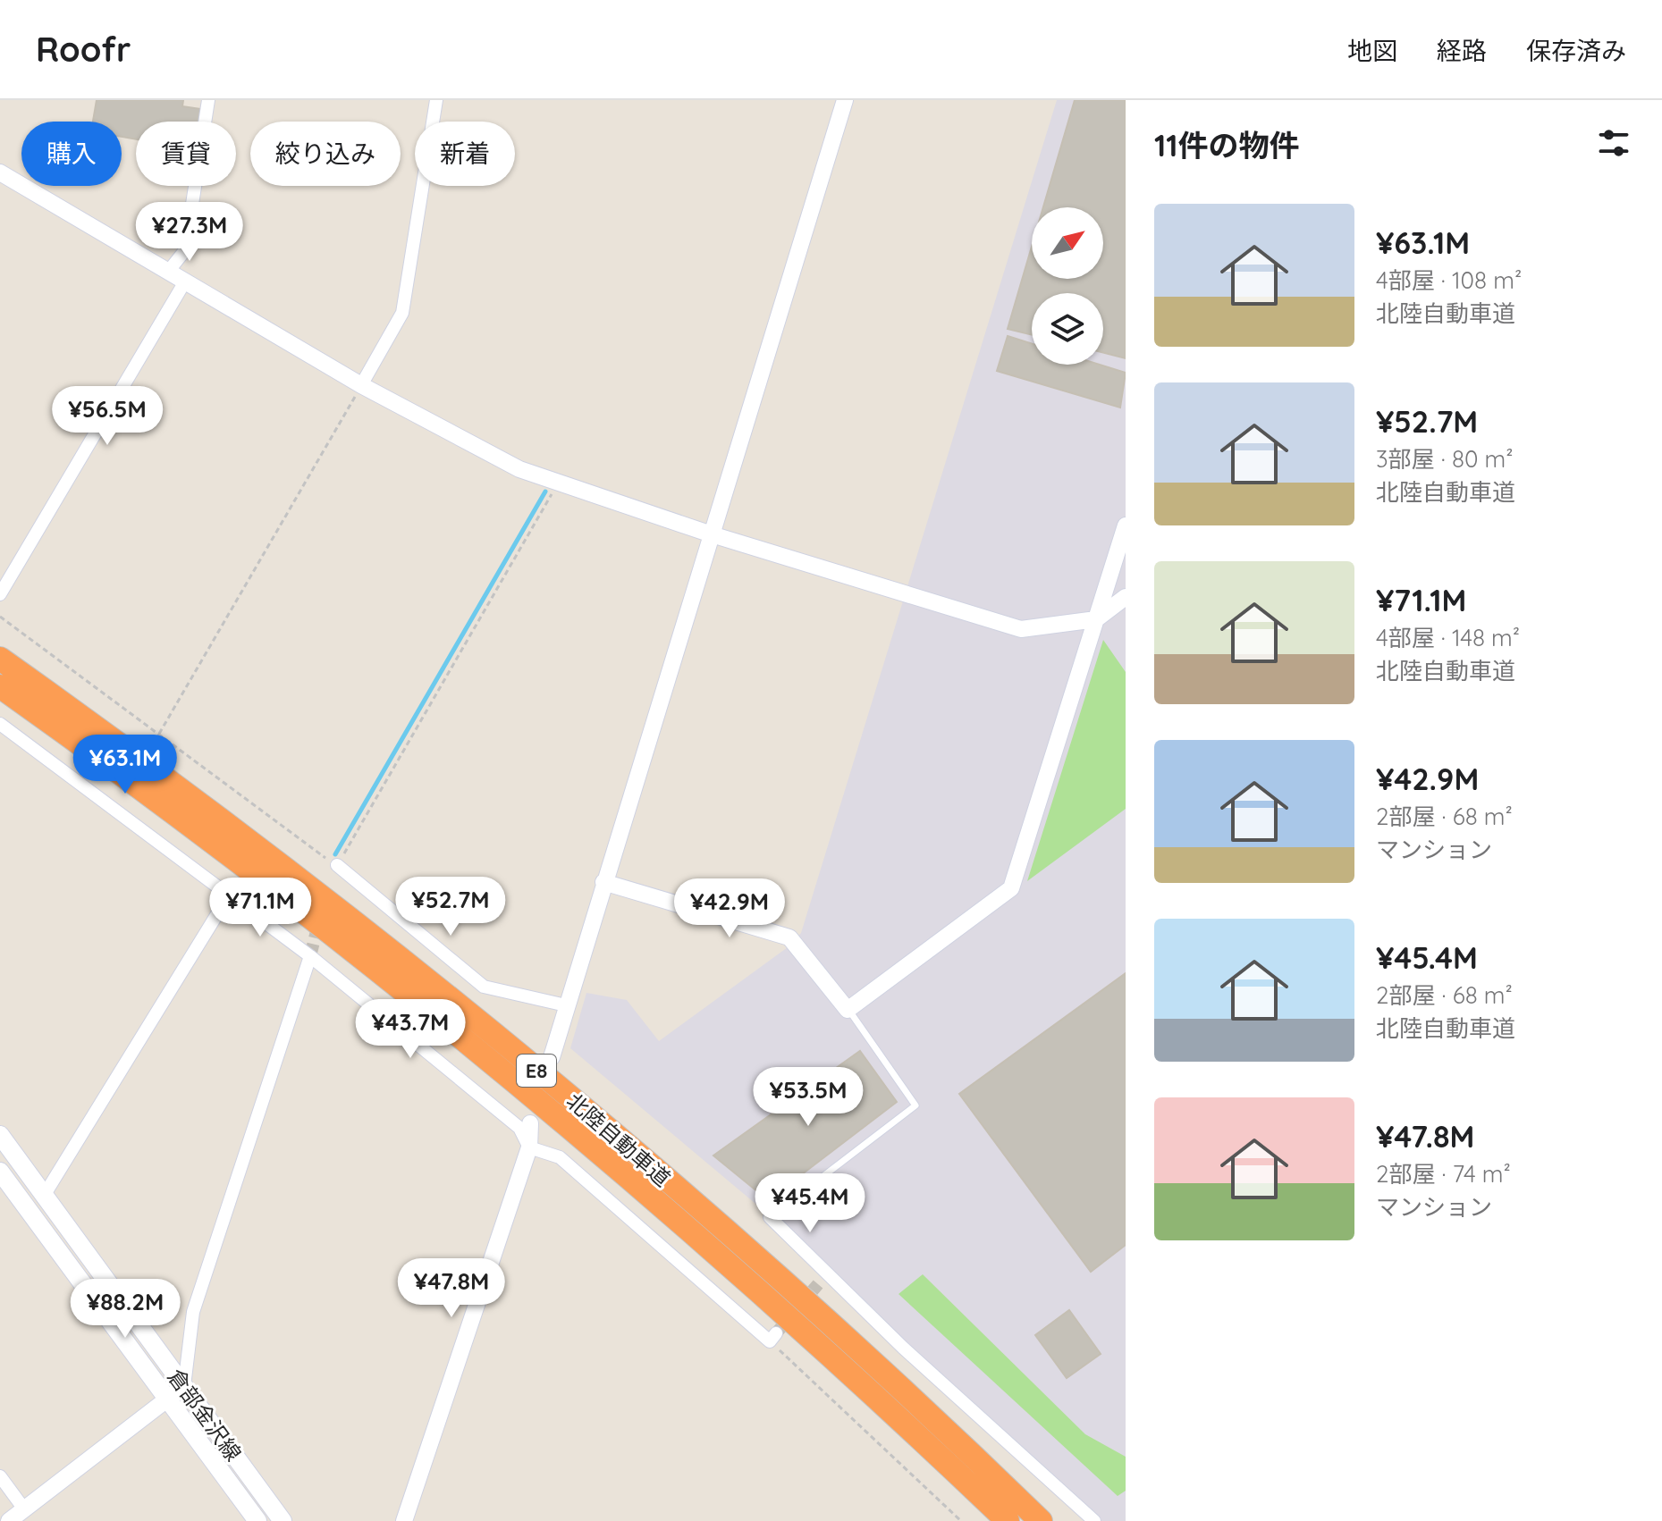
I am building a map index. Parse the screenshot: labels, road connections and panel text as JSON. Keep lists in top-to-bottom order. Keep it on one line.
{"streets":{"highway":["E8","北陸自動車道"],"main road":["倉部金沢線"]},"north":"top right","page":{"header":"Roofr","nav":["地図","経路","保存済み"],"heading":"11件の物件","chip":["購入","賃貸","絞り込み","新着"],"list":[{"name":"¥63.1M","note":"4部屋 · 108 m² · 北陸自動車道"},{"name":"¥52.7M","note":"3部屋 · 80 m² · 北陸自動車道"},{"name":"¥71.1M","note":"4部屋 · 148 m² · 北陸自動車道"},{"name":"¥42.9M","note":"2部屋 · 68 m² · マンション"},{"name":"¥45.4M","note":"2部屋 · 68 m² · 北陸自動車道"},{"name":"¥47.8M","note":"2部屋 · 74 m² · マンション"}],"price":["¥27.3M","¥56.5M","¥63.1M","¥52.7M","¥71.1M","¥42.9M","¥43.7M","¥53.5M","¥45.4M","¥47.8M","¥88.2M"]}}
